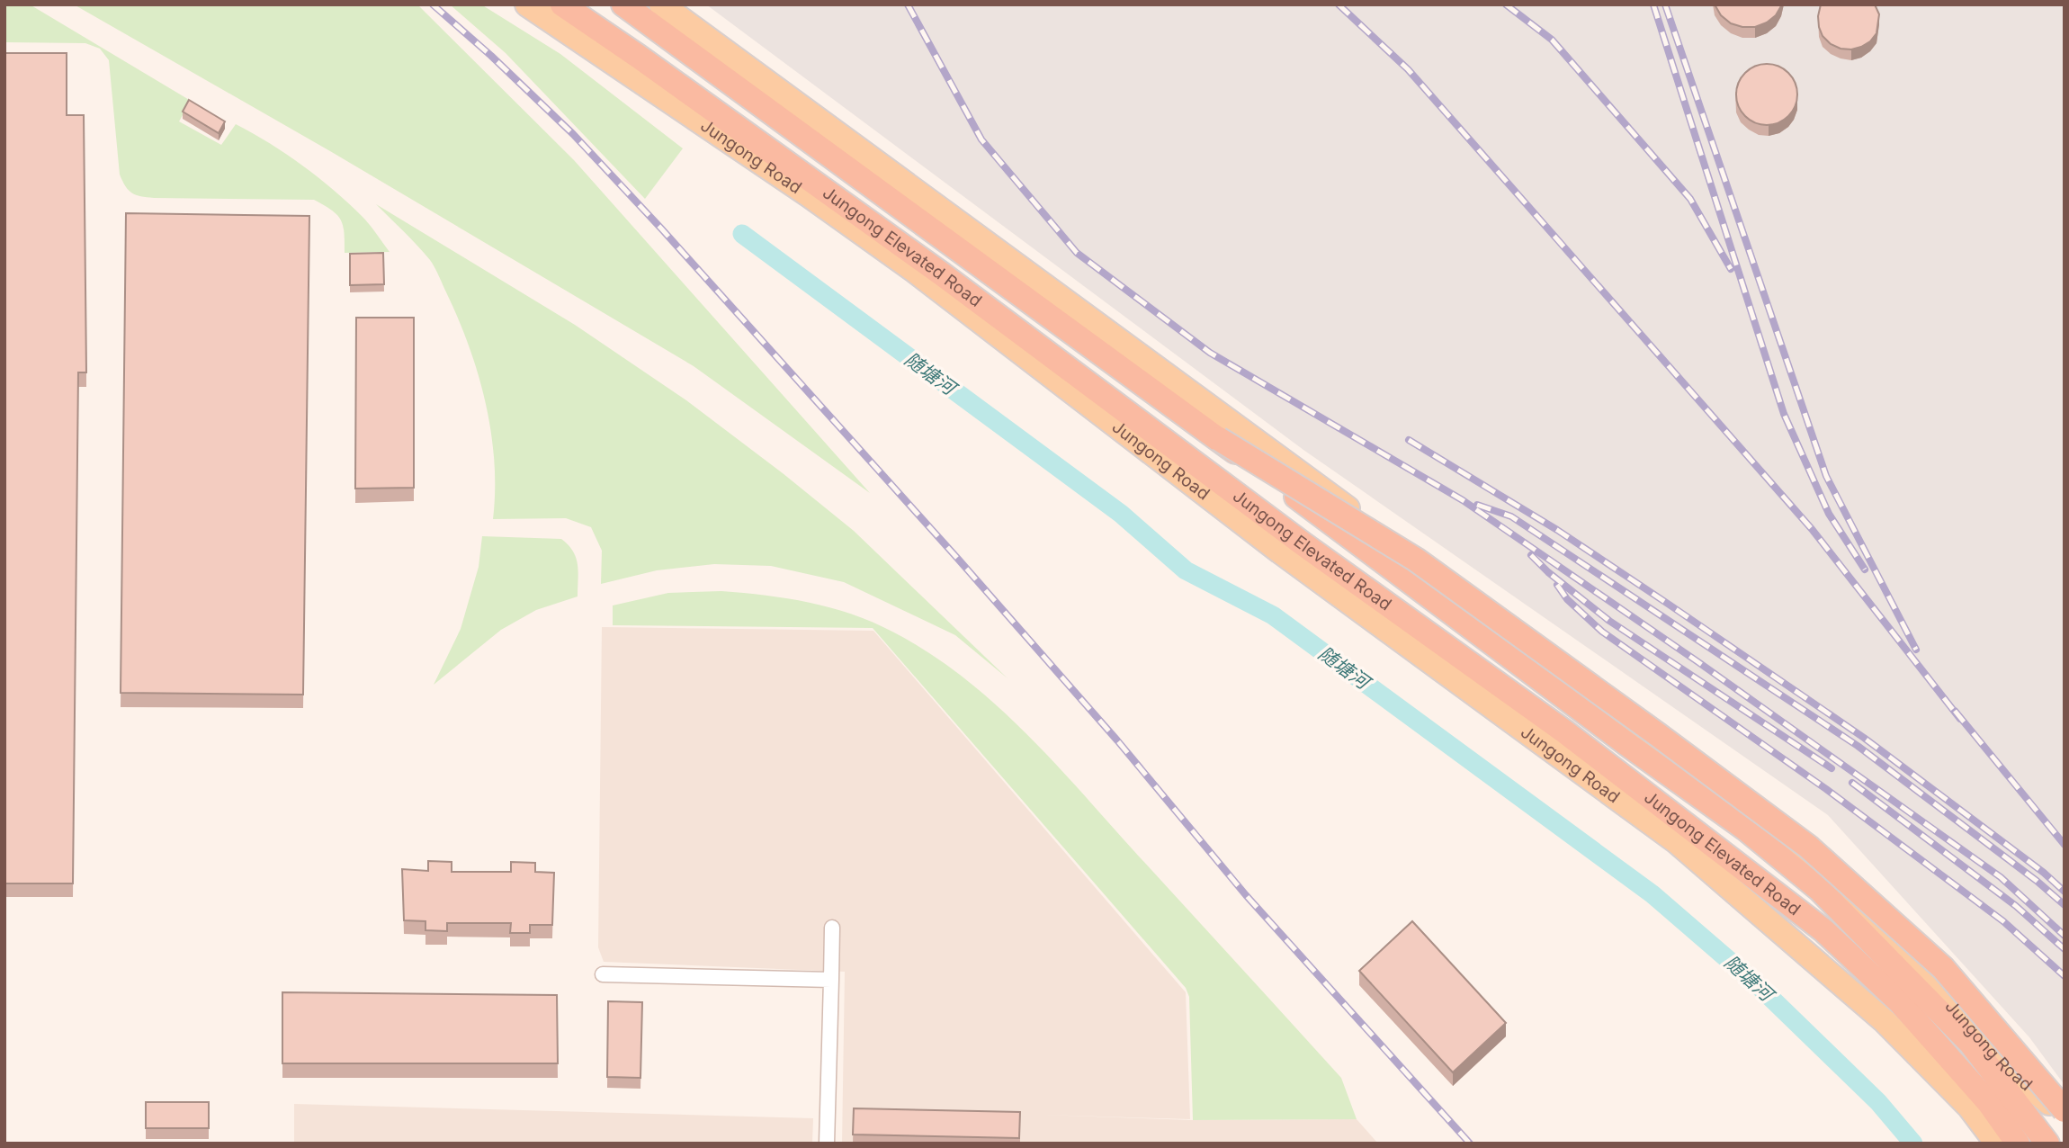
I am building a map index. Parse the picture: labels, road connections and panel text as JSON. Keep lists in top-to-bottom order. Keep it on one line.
{"streets":{"highway":["Jungong Elevated Road"],"main road":["Jungong Road"]},"water":["随塘河"]}
